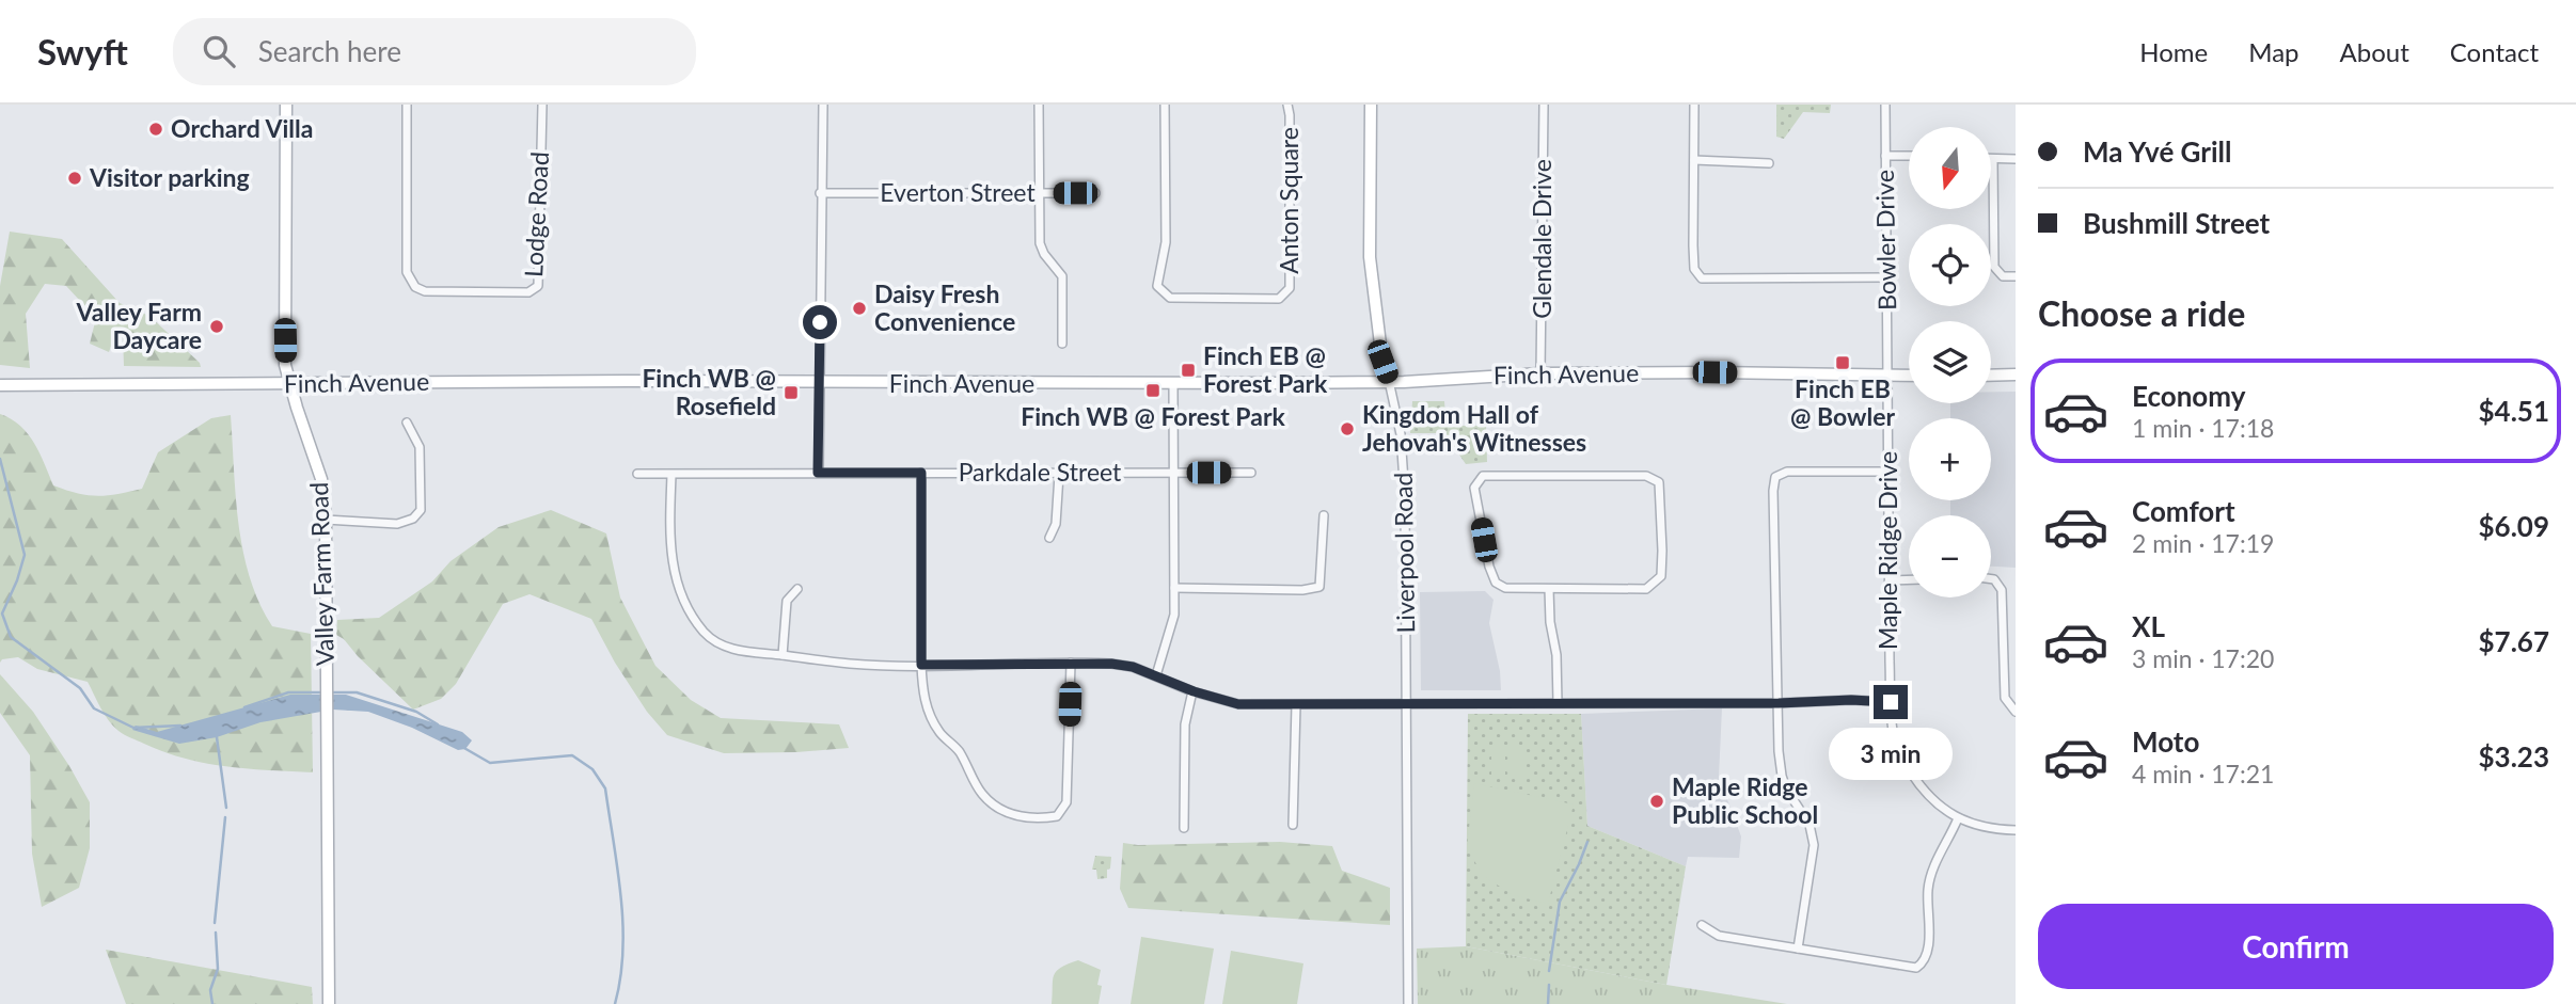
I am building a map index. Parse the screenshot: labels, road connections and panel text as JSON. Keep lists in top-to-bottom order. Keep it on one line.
{"streets":{"main road":["Finch Avenue","Liverpool Road","Valley Farm Road"],"street":["Everton Street","Anton Square","Lodge Road","Glendale Drive","Bowler Drive","Parkdale Street","Maple Ridge Drive"]},"crossings":[["Glendale Drive","Finch Avenue"],["Bowler Drive","Finch Avenue"],["Bowler Drive","Maple Ridge Drive"],["Finch Avenue","Maple Ridge Drive"],["Finch Avenue","Liverpool Road"],["Finch Avenue","Valley Farm Road"]],"places":{"other":["Orchard Villa","Visitor parking","Daisy Fresh Convenience","Valley Farm Daycare","Kingdom Hall of Jehovah's Witnesses","Maple Ridge Public School"],"transit":["Finch EB @ Bowler","Finch EB @ Forest Park","Finch WB @ Forest Park","Finch WB @ Rosefield"]},"north":"bottom","page":{"header":"Swyft","search":"Search here","nav":["Home","Map","About","Contact"],"banner":["Ma Yvé Grill","Bushmill Street"],"map_buttons":["+","−"],"heading":"Choose a ride","list":[{"name":"Economy","note":"1 min · 17:18","value":"$4.51"},{"name":"Comfort","note":"2 min · 17:19","value":"$6.09"},{"name":"XL","note":"3 min · 17:20","value":"$7.67"},{"name":"Moto","note":"4 min · 17:21","value":"$3.23"}],"bubble":"3 min","buttons":"Confirm"}}
